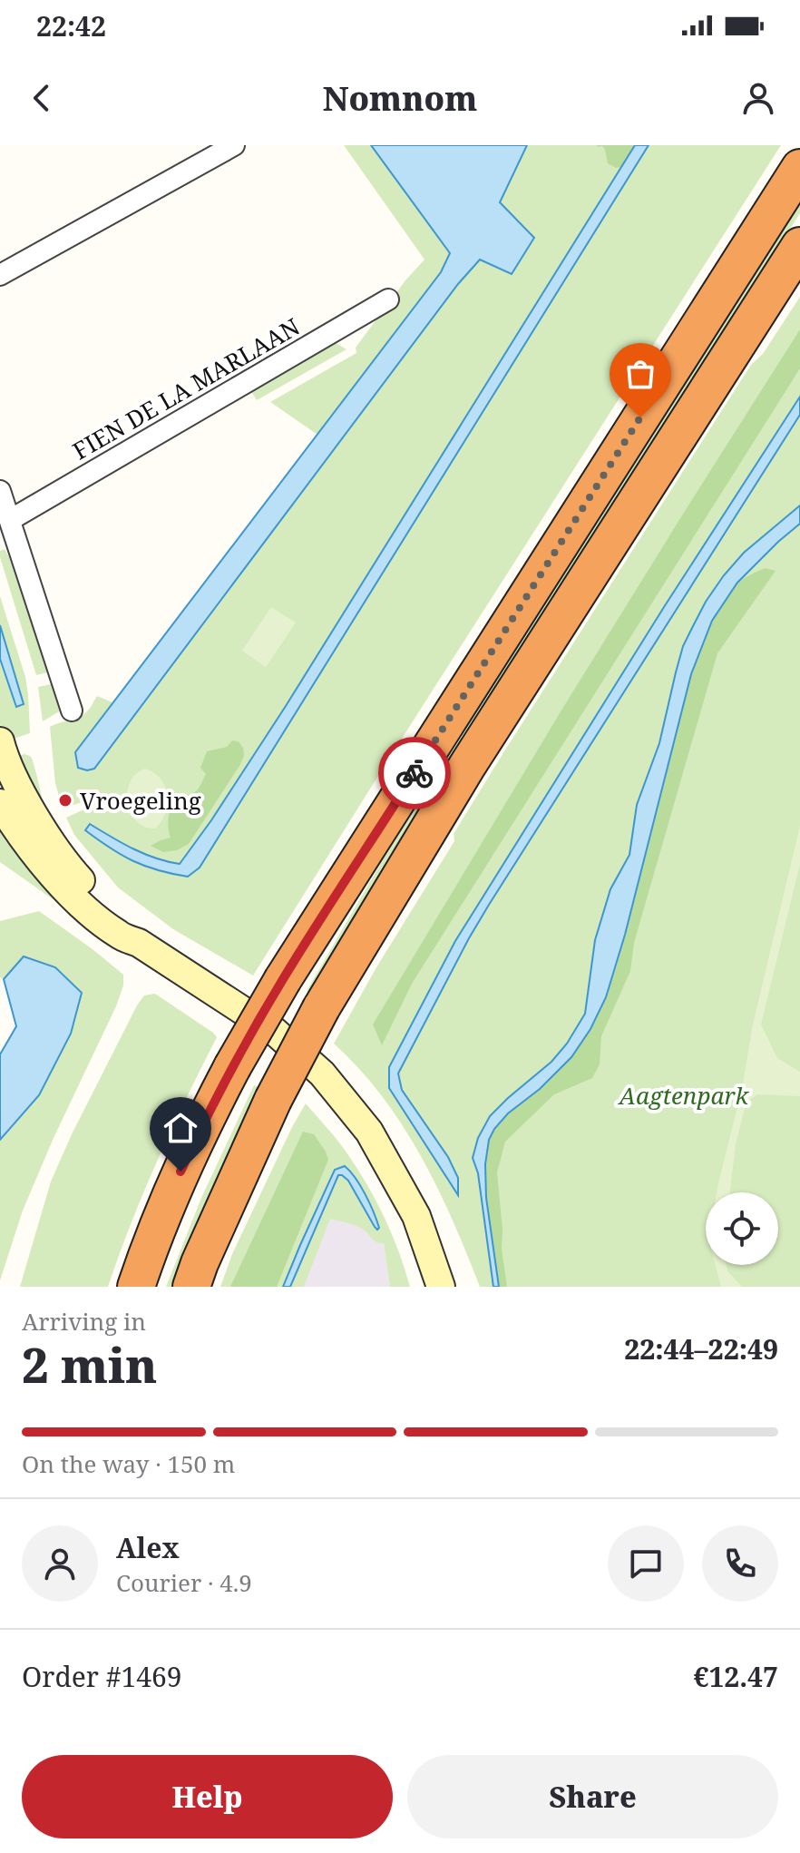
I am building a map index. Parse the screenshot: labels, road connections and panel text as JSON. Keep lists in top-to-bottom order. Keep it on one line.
{"streets":{"street":["FIEN DE LA MARLAAN"]},"parks":["Aagtenpark"],"places":["Vroegeling"],"page":{"status":"22:42","header":"Nomnom","heading":["2 min","Arriving in","22:44–22:49"],"panel":["Alex","Courier · 4.9","Order #1469","€12.47"],"bar":"On the way · 150 m","buttons":["Help","Share"]}}
